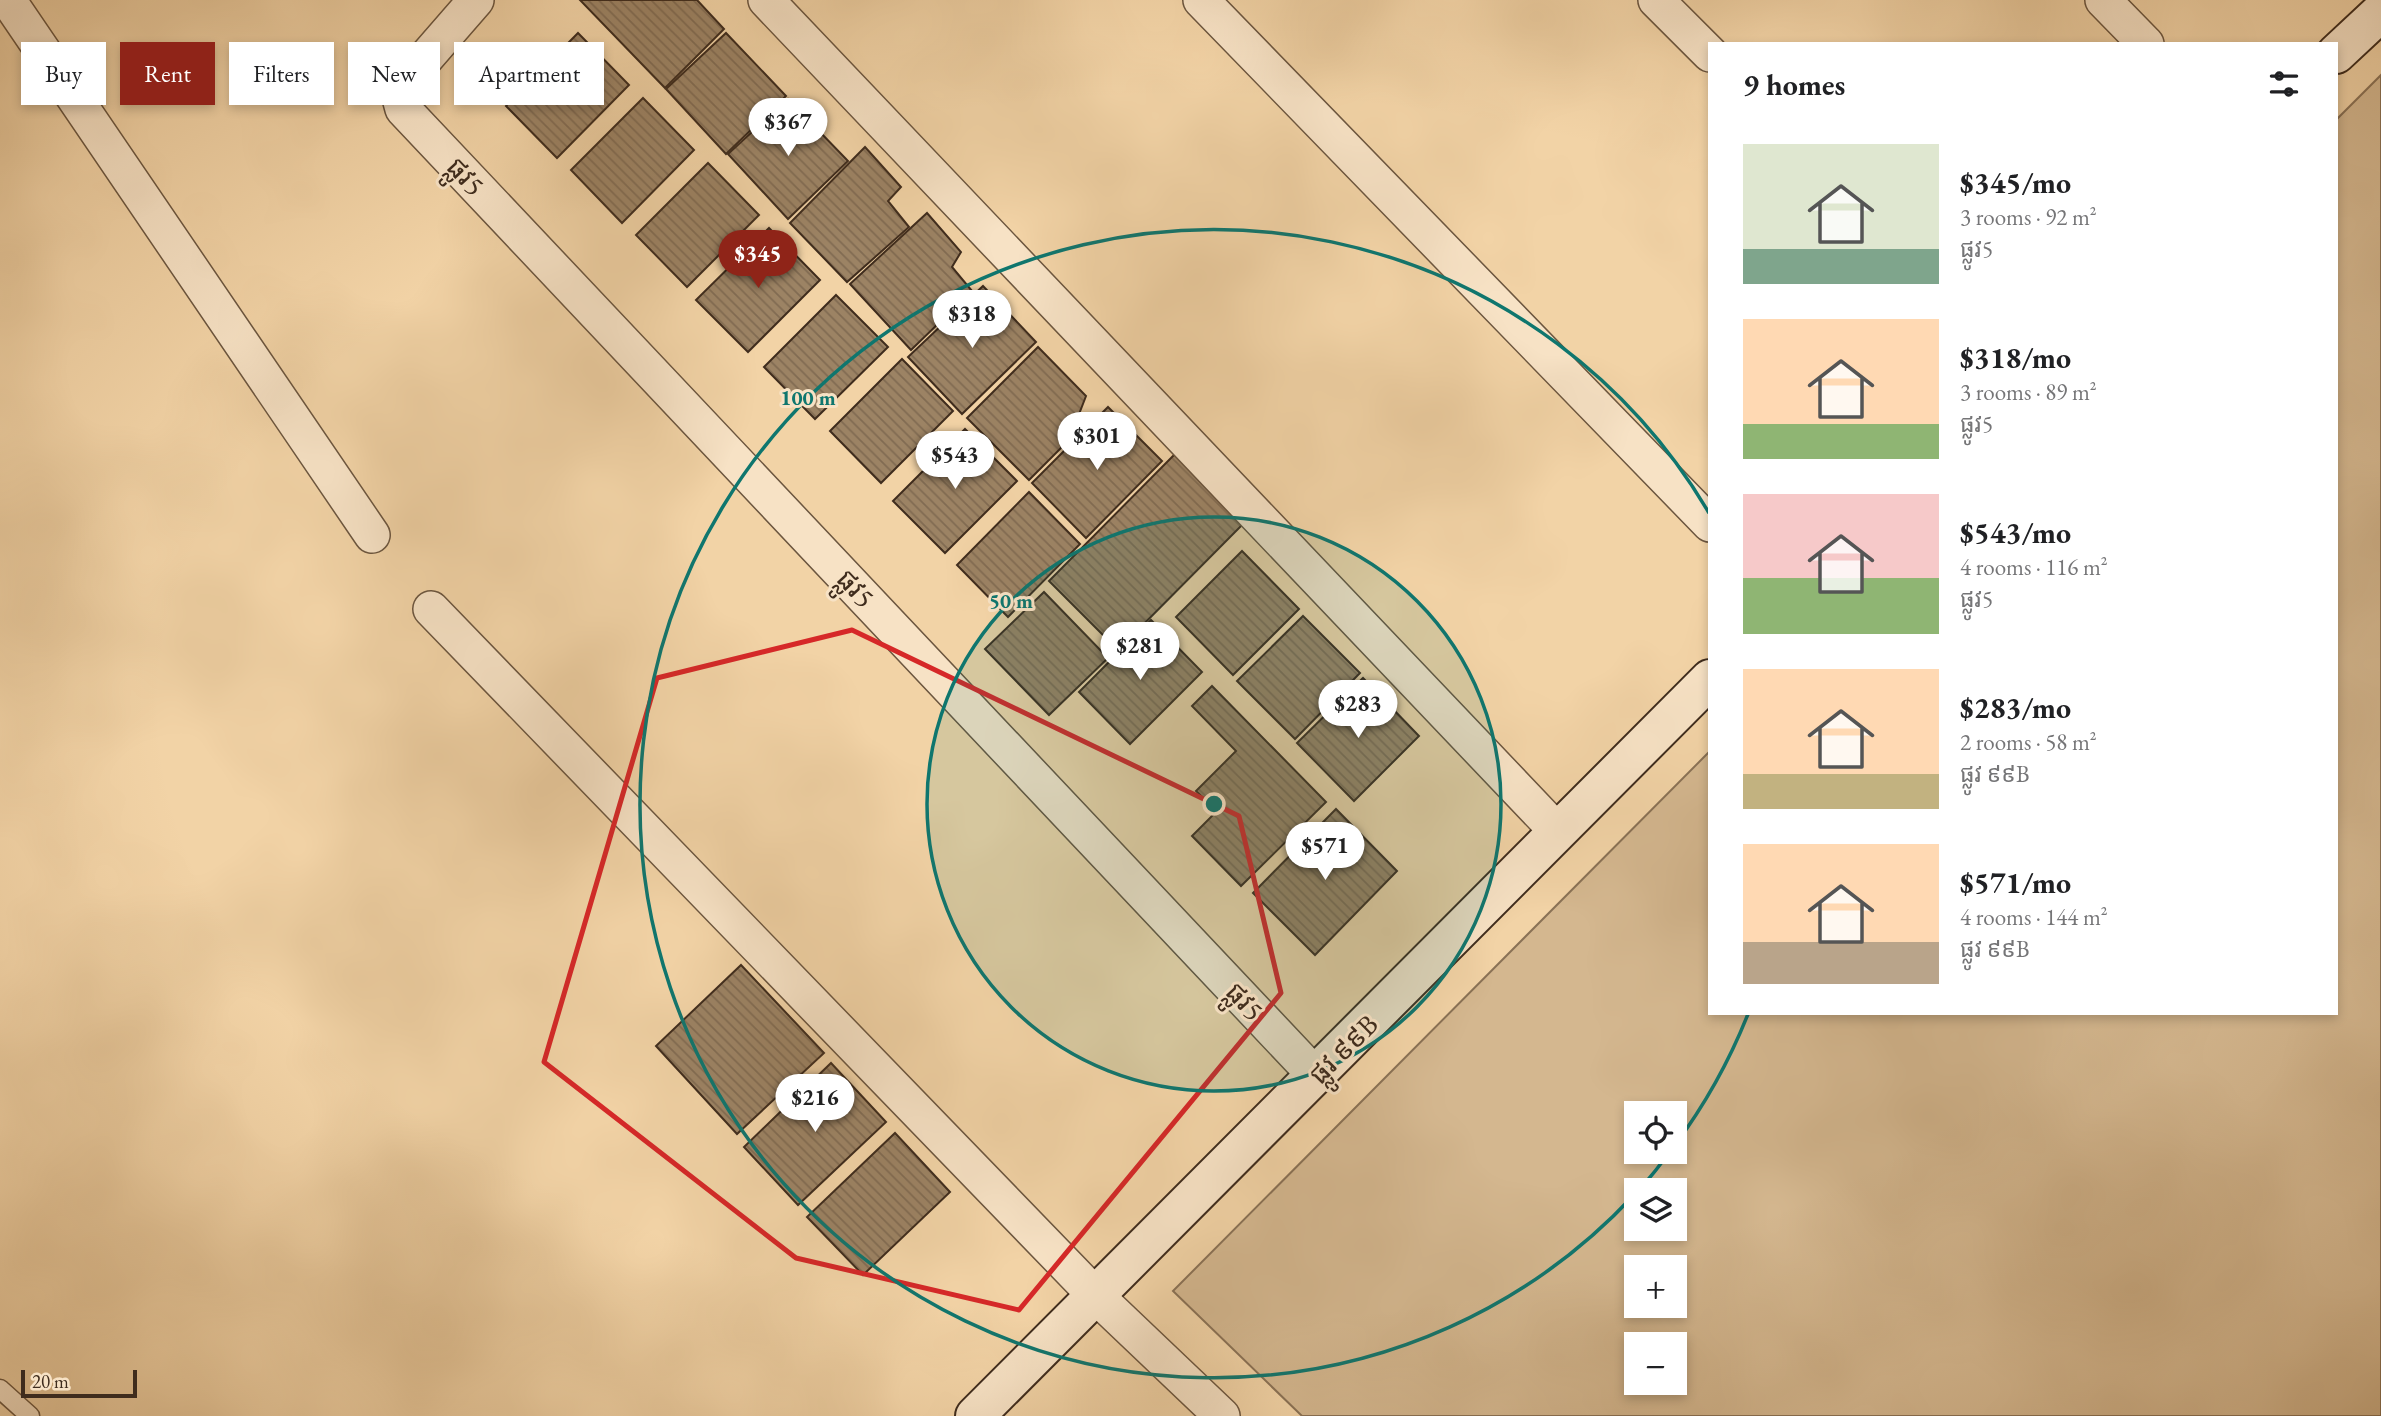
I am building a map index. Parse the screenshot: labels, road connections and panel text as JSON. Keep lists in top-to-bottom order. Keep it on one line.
{"streets":{"street":["ផ្លូវ5","ផ្លូវ ៩៩B"]},"crossings":[["ផ្លូវ5","ផ្លូវ ៩៩B"]],"scale_bar":"20 m","page":{"chip":["Buy","Rent","Filters","New","Apartment"],"heading":"9 homes","price":["$367","$345","$318","$301","$543","$281","$283","$571","$216"],"list":[{"name":"$345/mo","note":"3 rooms · 92 m² · ផ្លូវ5"},{"name":"$318/mo","note":"3 rooms · 89 m² · ផ្លូវ5"},{"name":"$543/mo","note":"4 rooms · 116 m² · ផ្លូវ5"},{"name":"$283/mo","note":"2 rooms · 58 m² · ផ្លូវ ៩៩B"},{"name":"$571/mo","note":"4 rooms · 144 m² · ផ្លូវ ៩៩B"}],"map_buttons":["+","−"],"scale":"20 m"},"rings":["100 m","50 m"]}
